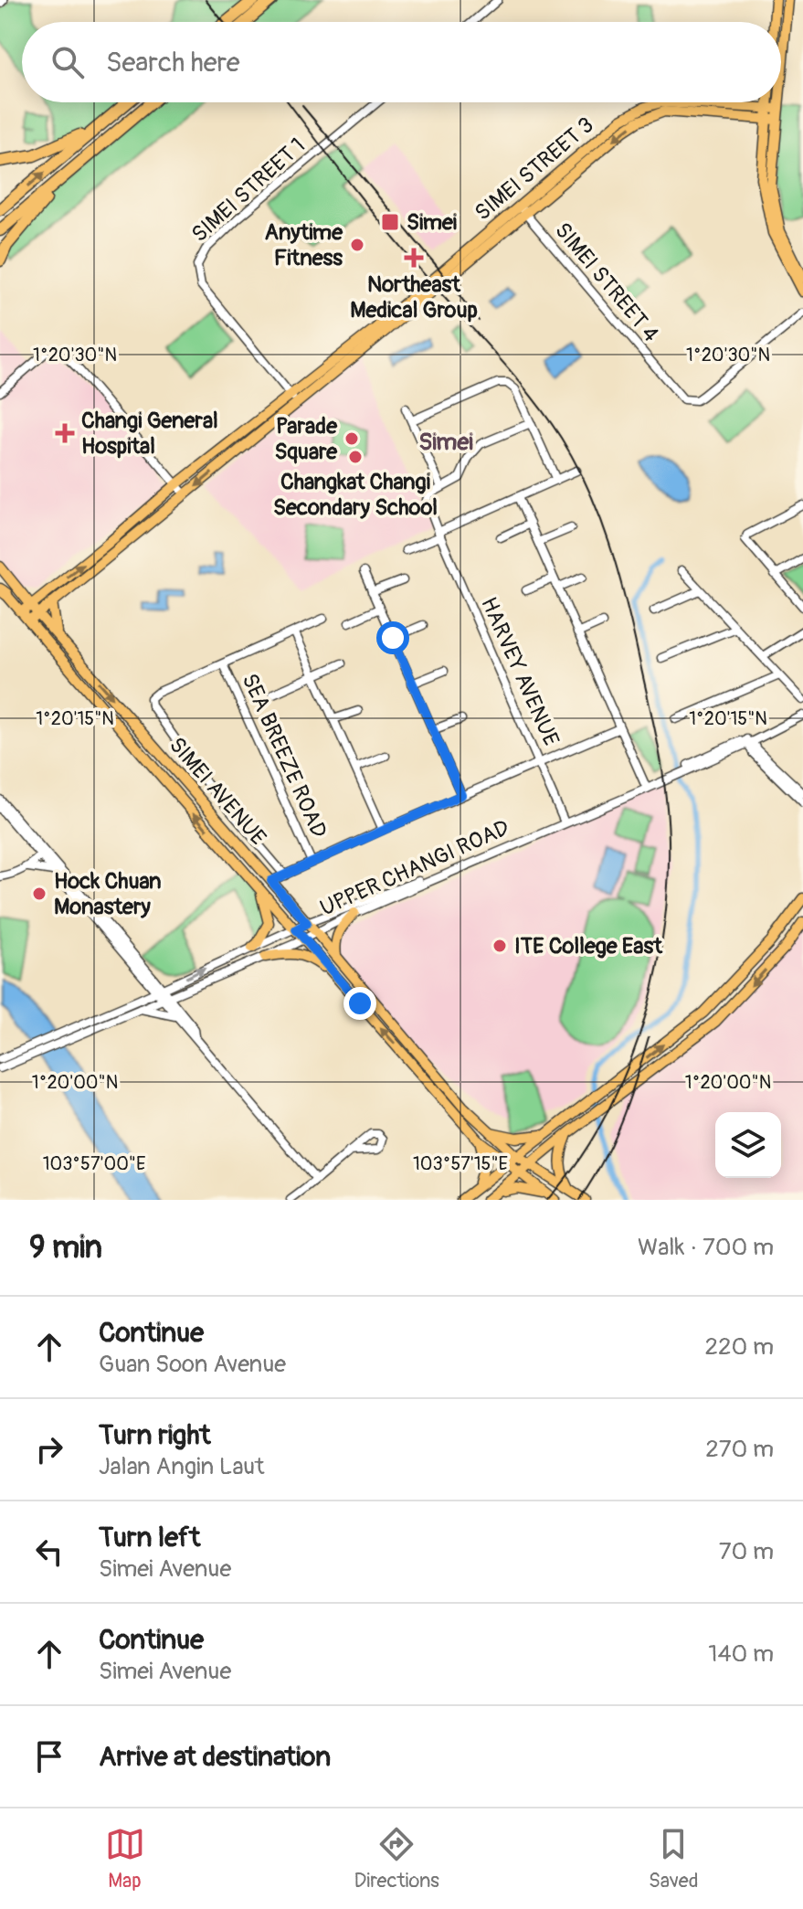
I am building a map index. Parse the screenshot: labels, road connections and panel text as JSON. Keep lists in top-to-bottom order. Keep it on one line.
{"streets":{"main road":["SIMEI STREET 3","SIMEI AVENUE"],"street":["SIMEI STREET 1","SIMEI STREET 4","HARVEY AVENUE","SEA BREEZE ROAD","UPPER CHANGI ROAD"]},"crossings":[["SIMEI STREET 3","SIMEI STREET 1"],["SIMEI STREET 3","SIMEI STREET 4"],["SIMEI STREET 3","SIMEI AVENUE"],["HARVEY AVENUE","UPPER CHANGI ROAD"],["SIMEI AVENUE","UPPER CHANGI ROAD"]],"districts":["Simei"],"places":{"transit":["Simei"],"other":["Anytime Fitness","Parade Square","Changkat Changi Secondary School","Hock Chuan Monastery","ITE College East"],"health":["Northeast Medical Group","Changi General Hospital"]},"page":{"search":"Search here","heading":["9 min","Walk · 700 m"],"list":[["Continue","Guan Soon Avenue","220 m"],["Turn right","Jalan Angin Laut","270 m"],["Turn left","Simei Avenue","70 m"],["Continue","Simei Avenue","140 m"],"Arrive at destination"],"nav":["Map","Directions","Saved"]},"coordinates":["1°20'30\"N","1°20'15\"N","1°20'00\"N","103°57'00\"E","103°57'15\"E"]}
